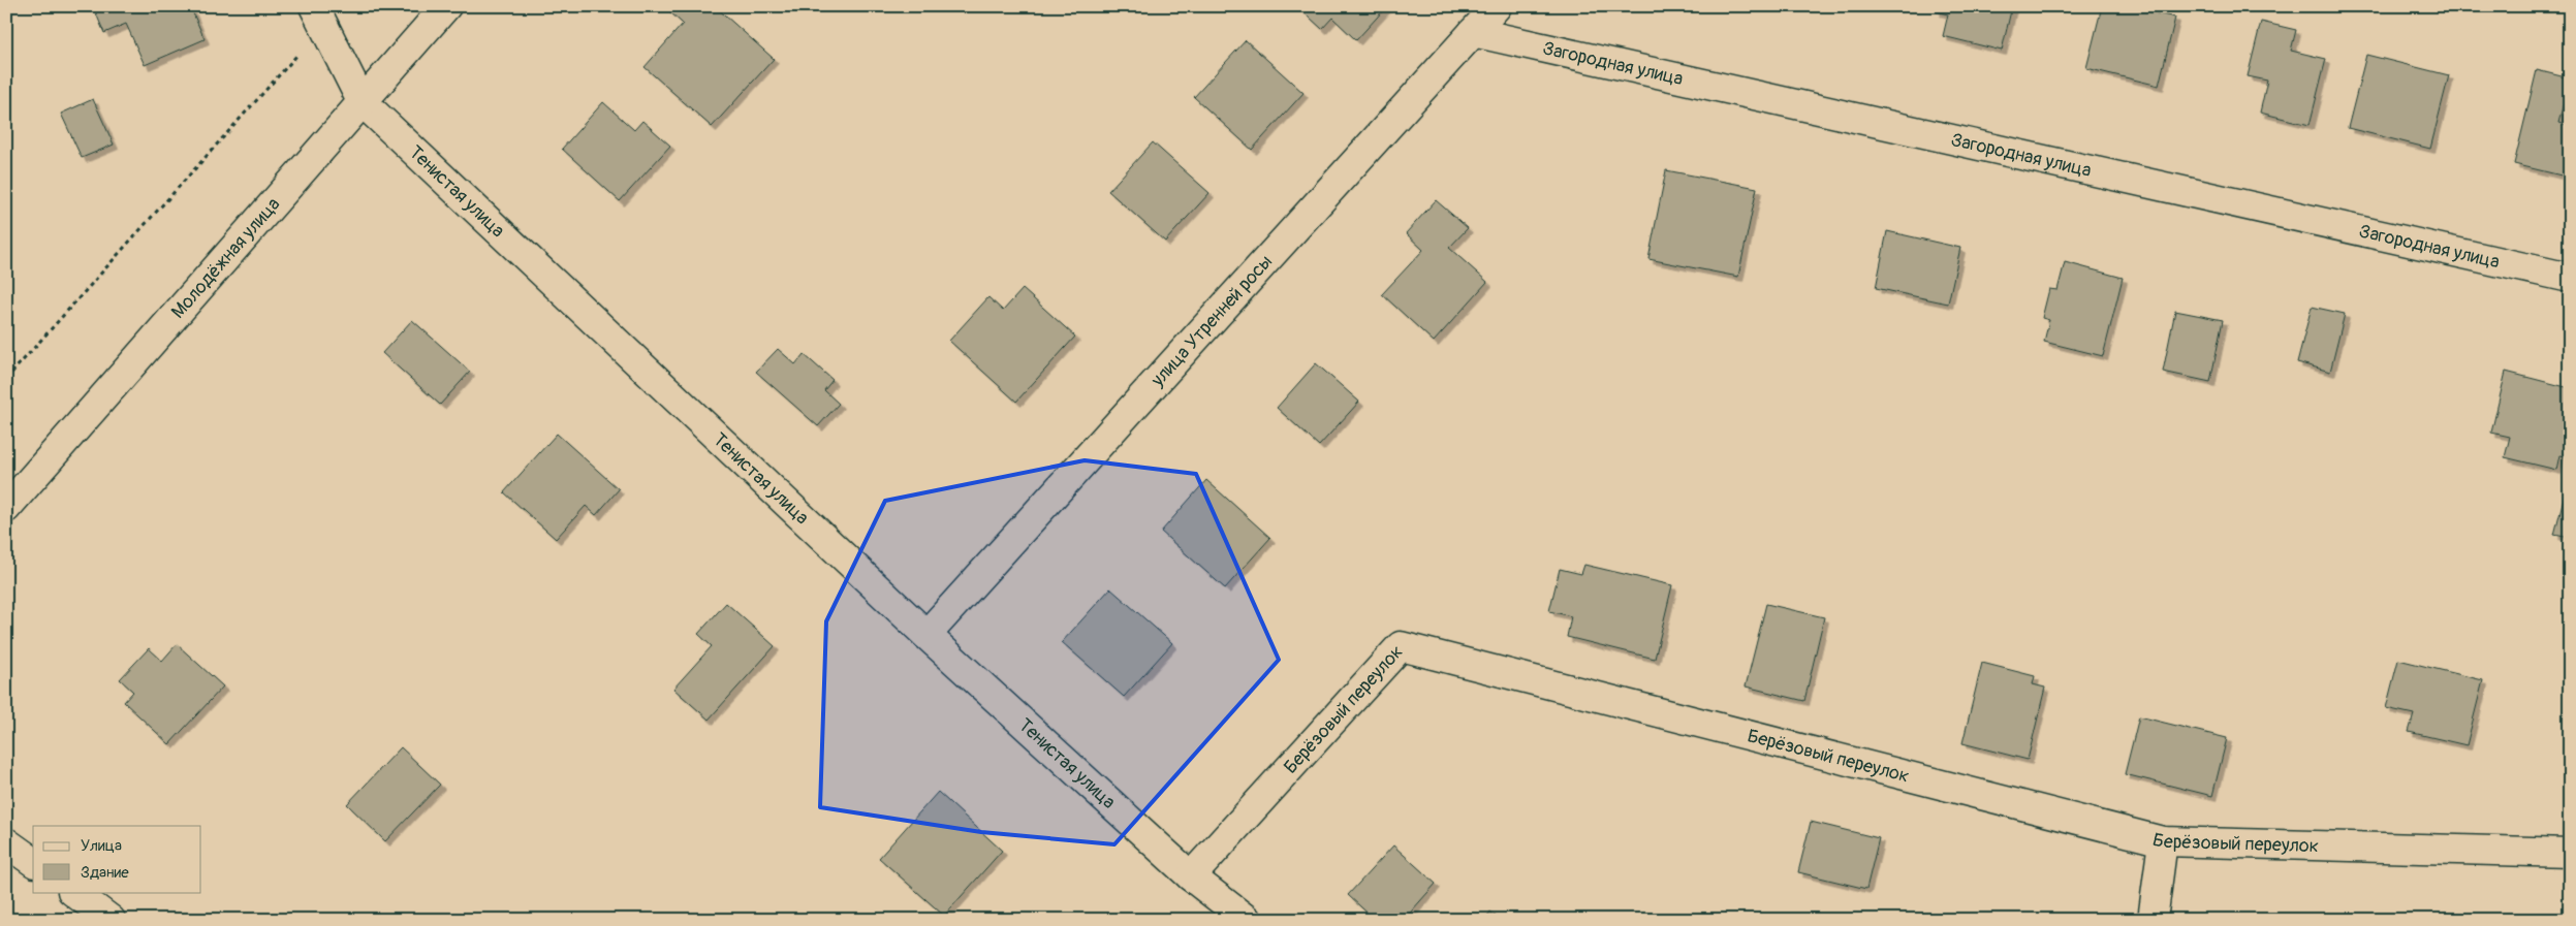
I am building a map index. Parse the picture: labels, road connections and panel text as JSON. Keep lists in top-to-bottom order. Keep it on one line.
{"streets":{"street":["Загородная улица","Тенистая улица","Молодёжная улица","улица Утренней росы","Берёзовый переулок"]},"crossings":[["Загородная улица","улица Утренней росы"],["Тенистая улица","Молодёжная улица"],["Тенистая улица","улица Утренней росы"],["Тенистая улица","Берёзовый переулок"]],"legend":["Улица","Здание"]}
